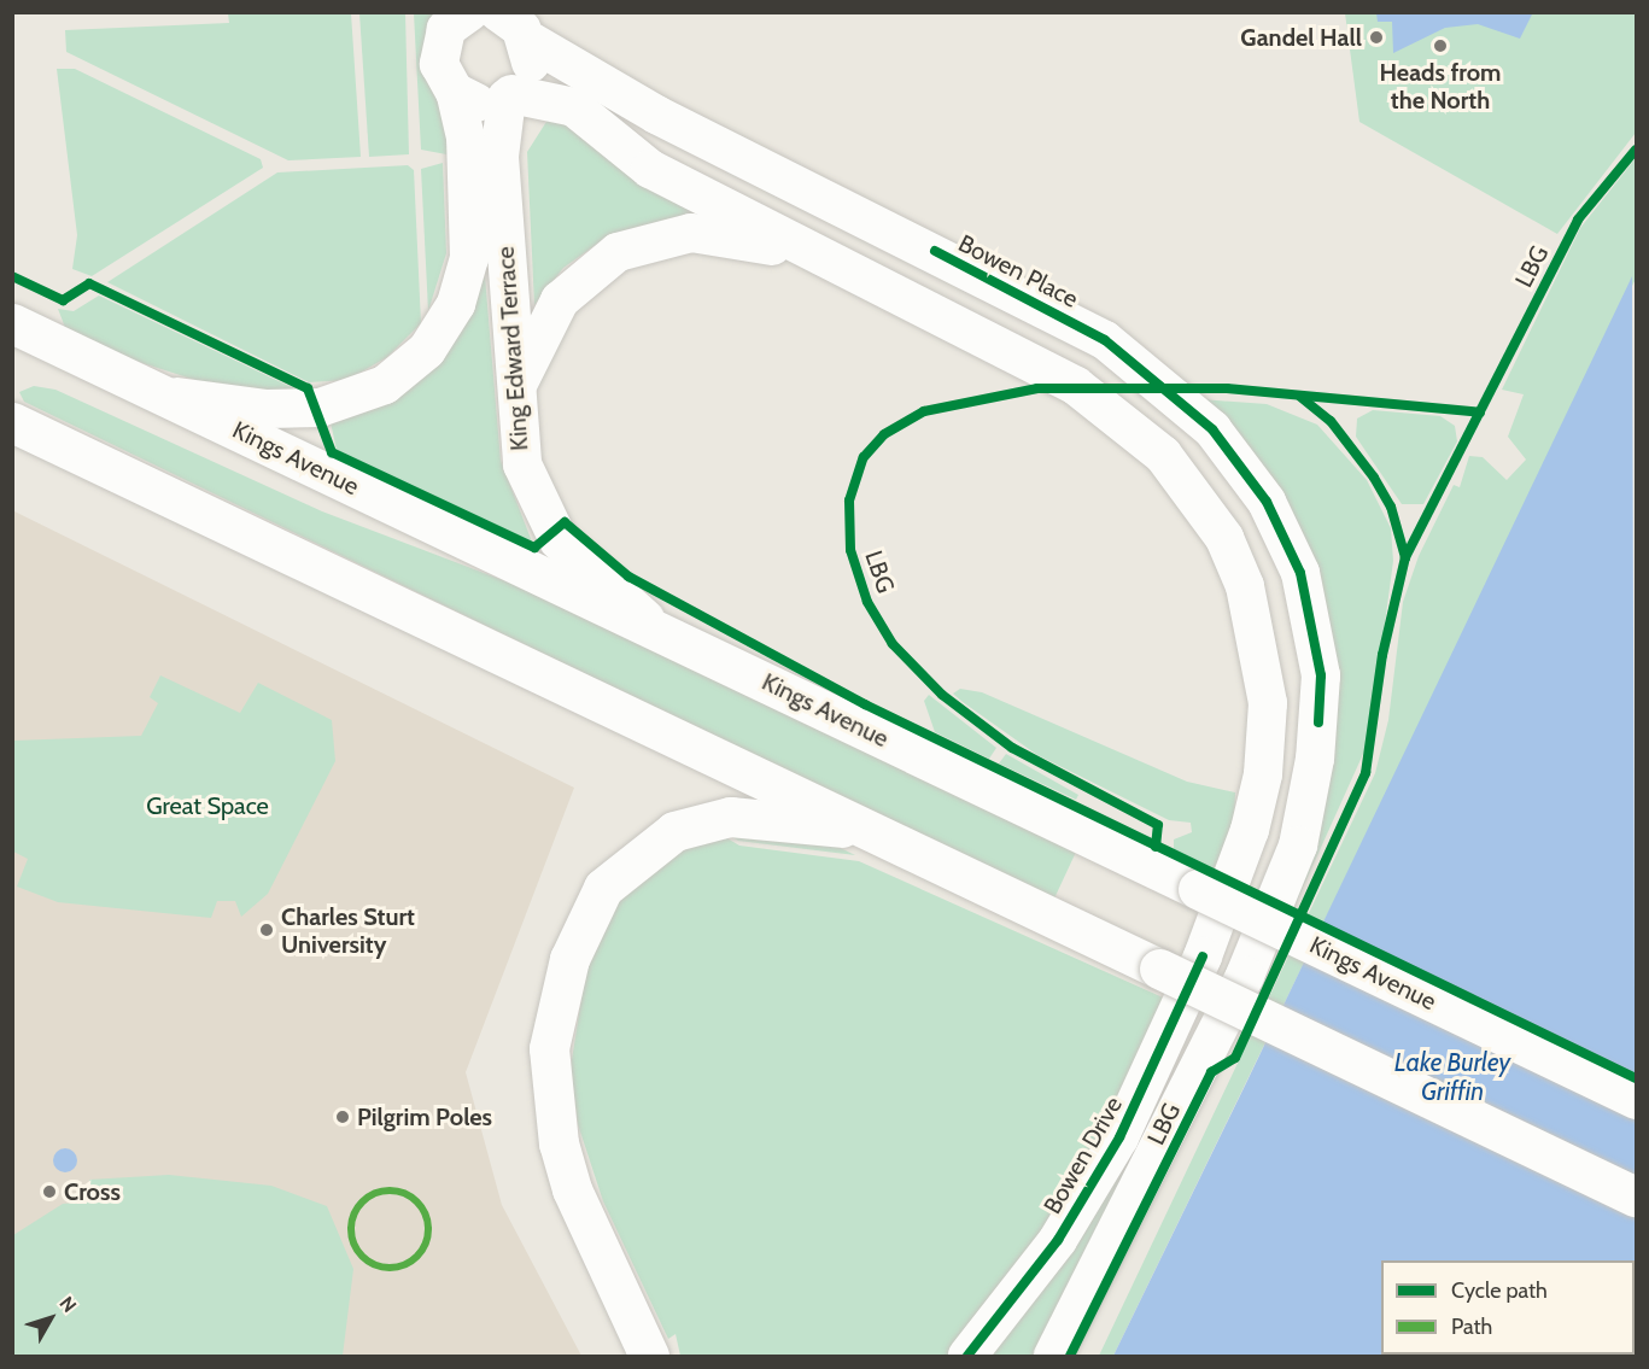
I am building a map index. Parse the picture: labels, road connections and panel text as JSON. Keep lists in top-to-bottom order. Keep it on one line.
{"streets":{"main road":["Bowen Place","King Edward Terrace","Kings Avenue","Bowen Drive"],"cycle path":["LBG"]},"crossings":[["Bowen Place","King Edward Terrace"],["King Edward Terrace","Kings Avenue"]],"water":["Lake Burley Griffin"],"parks":["Great Space"],"places":["Gandel Hall","Heads from the North","Charles Sturt University","Pilgrim Poles","Cross"],"legend":["Cycle path","Path"],"north":"top right"}
